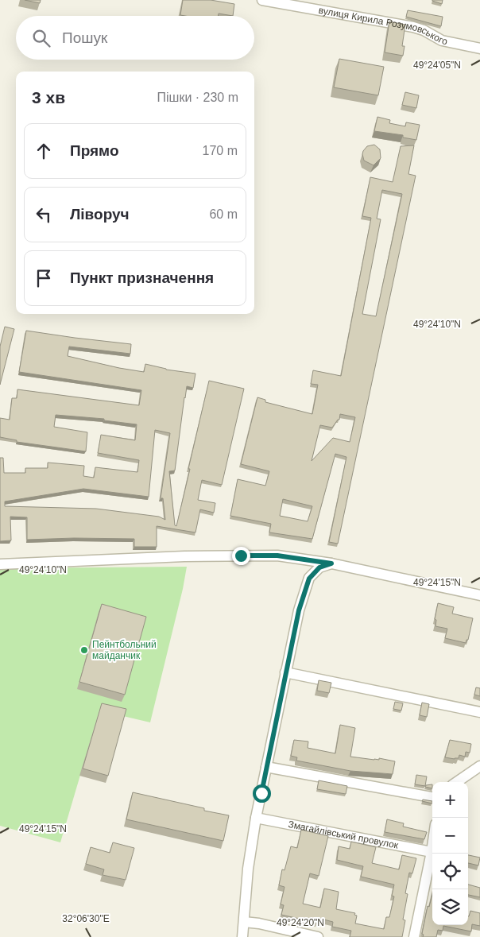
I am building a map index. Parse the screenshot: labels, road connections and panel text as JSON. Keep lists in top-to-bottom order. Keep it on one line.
{"streets":{"street":["вулиця Кирила Розумовського","Змагайлівський провулок"]},"places":["Пейнтбольний майданчик"],"page":{"search":"Пошук","heading":["3 хв","Пішки · 230 m"],"list":[["Прямо","170 m"],["Ліворуч","60 m"],"Пункт призначення"],"map_buttons":["+","−"]},"coordinates":["49°24'05\"N","49°24'10\"N","49°24'15\"N","32°06'30\"E","49°24'20\"N"]}
